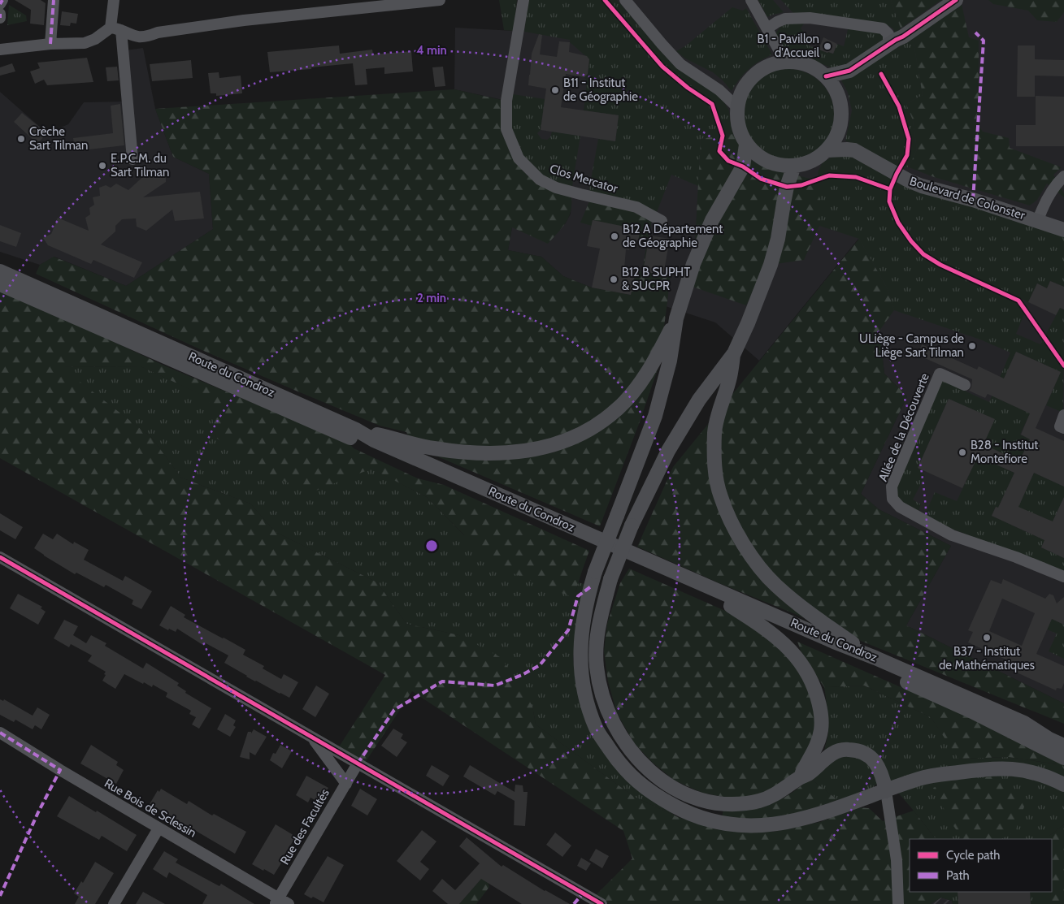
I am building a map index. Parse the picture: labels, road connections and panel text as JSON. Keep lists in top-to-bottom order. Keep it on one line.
{"streets":{"main road":["Boulevard de Colonster","Route du Condroz"],"street":["Clos Mercator","Allée de la Découverte","Rue Bois de Sclessin","Rue des Facultés"]},"crossings":[["Rue Bois de Sclessin","Rue des Facultés"]],"places":["B1 - Pavillon d'Accueil","B11 - Institut de Géographie","Crèche Sart Tilman","E.P.C.M. du Sart Tilman","B12 A Département de Géographie","B12 B SUPHT & SUCPR","ULiège - Campus de Liège Sart Tilman","B28 - Institut Montefiore","B37 - Institut de Mathématiques"],"legend":["Cycle path","Path"],"rings":["4 min","2 min"]}
